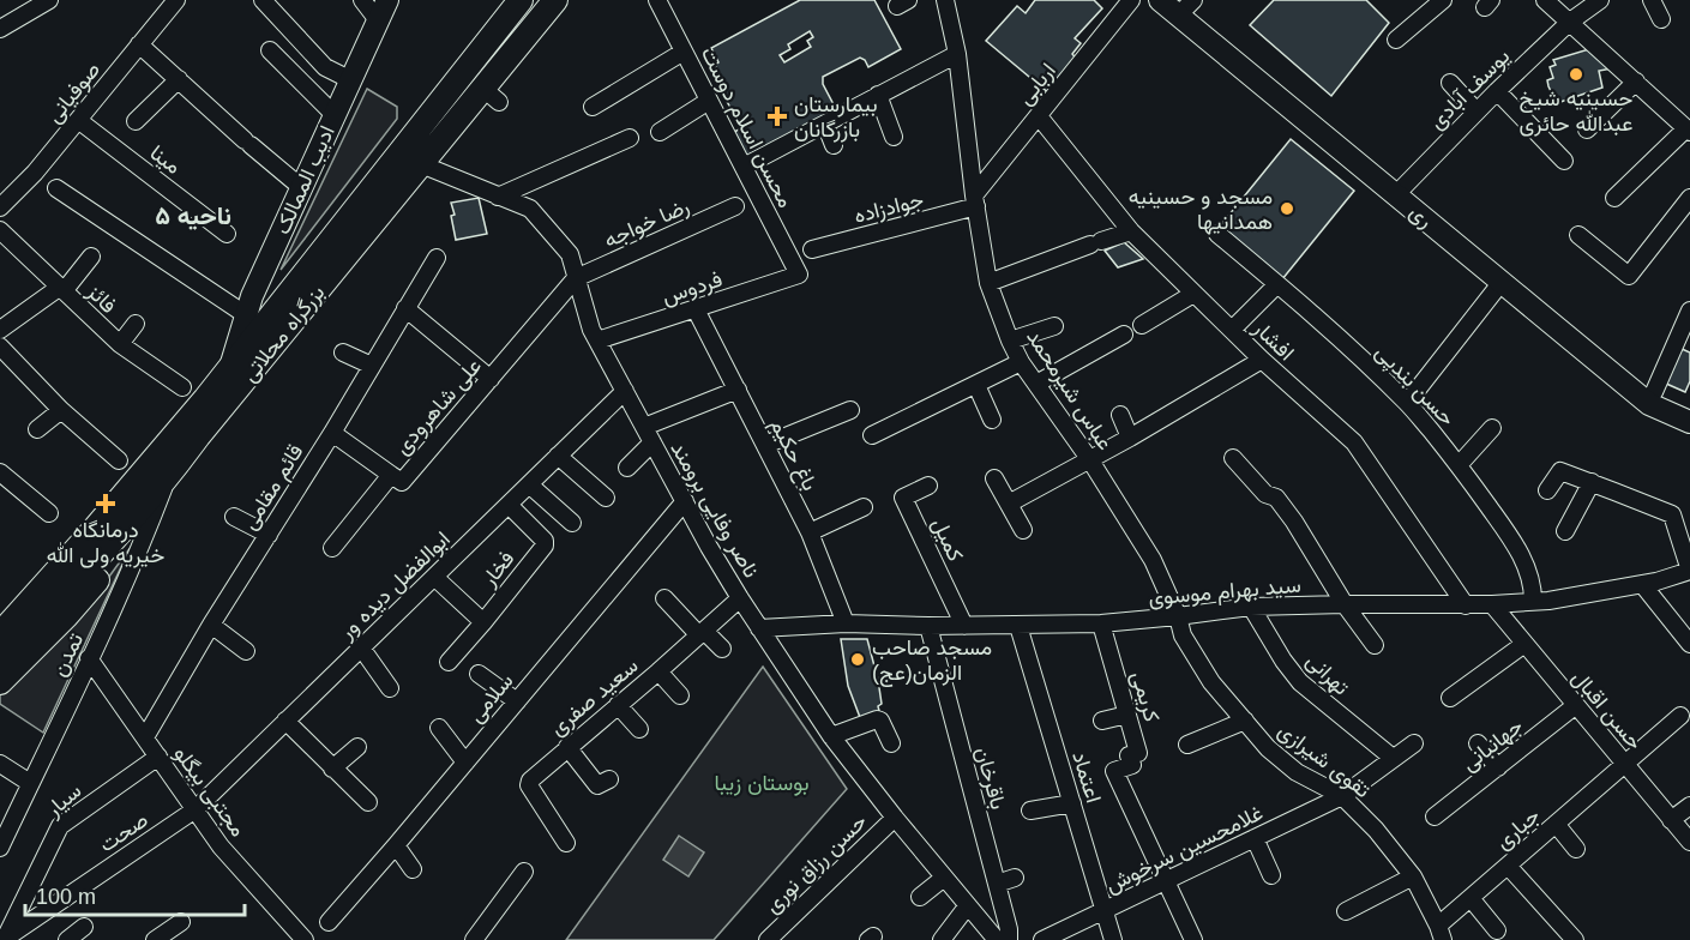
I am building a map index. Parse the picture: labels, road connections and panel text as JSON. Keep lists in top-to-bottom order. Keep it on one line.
{"streets":{"highway":["بزرگراه محلاتی"],"main road":["ادیب الممالک","ری"],"street":["اربابی","یوسف آبادی","صوفیانی","محسن اسلام دوست","مینا","جوادزاده","رضا خواجه","فردوس","فائز","افشار","حسن بندپی","عباس شیرمحمد","علی شاهرودی","باغ حکیم","قائم مقامی","ناصر وفایی برومند","کمیل","فخار","ابوالفضل دیده ور","سید بهرام موسوی","تمدن","تهرانی","سعید صفری","کریمی","سلامی","حسن اقبال","جهانبانی","تقوی شیرازی","اعتماد","باقرخان","مجتبی بیگلو","سیار","جباری","صحت","غلامحسین سرخوش","حسن رزاق نوری"]},"crossings":[["اربابی","جوادزاده"],["اربابی","افشار"],["اربابی","عباس شیرمحمد"],["صوفیانی","مینا"],["محسن اسلام دوست","فردوس"],["ادیب الممالک","بزرگراه محلاتی"],["جوادزاده","عباس شیرمحمد"],["رضا خواجه","علی شاهرودی"],["رضا خواجه","ناصر وفایی برومند"],["فردوس","باغ حکیم"],["فردوس","ناصر وفایی برومند"],["بزرگراه محلاتی","ناصر وفایی برومند"],["بزرگراه محلاتی","تمدن"],["افشار","سید بهرام موسوی"],["حسن بندپی","سید بهرام موسوی"],["عباس شیرمحمد","سید بهرام موسوی"],["عباس شیرمحمد","تقوی شیرازی"],["علی شاهرودی","ناصر وفایی برومند"],["باغ حکیم","سید بهرام موسوی"],["قائم مقامی","مجتبی بیگلو"],["ناصر وفایی برومند","ابوالفضل دیده ور"],["ناصر وفایی برومند","سید بهرام موسوی"],["ناصر وفایی برومند","سعید صفری"],["ناصر وفایی برومند","سلامی"],["ناصر وفایی برومند","حسن رزاق نوری"],["کمیل","سید بهرام موسوی"],["فخار","ابوالفضل دیده ور"],["ابوالفضل دیده ور","مجتبی بیگلو"],["ابوالفضل دیده ور","صحت"],["سید بهرام موسوی","تهرانی"],["سید بهرام موسوی","کریمی"],["سید بهرام موسوی","حسن اقبال"],["سید بهرام موسوی","تقوی شیرازی"],["سید بهرام موسوی","اعتماد"],["سید بهرام موسوی","باقرخان"],["تمدن","مجتبی بیگلو"],["کریمی","غلامحسین سرخوش"],["حسن اقبال","جهانبانی"],["حسن اقبال","جباری"],["تقوی شیرازی","جباری"],["تقوی شیرازی","غلامحسین سرخوش"],["اعتماد","غلامحسین سرخوش"],["مجتبی بیگلو","سیار"],["مجتبی بیگلو","صحت"],["سیار","صحت"]],"districts":["ناحیه ۵"],"parks":["بوستان زیبا"],"places":{"other":["حسینیه شیخ عبدالله حائری","مسجد و حسینیه همدانیها","مسجد صاحب الزمان(عج)"],"health":["بیمارستان بازرگانان","درمانگاه خیریه ولی الله"]},"scale_bar":"100 m"}
